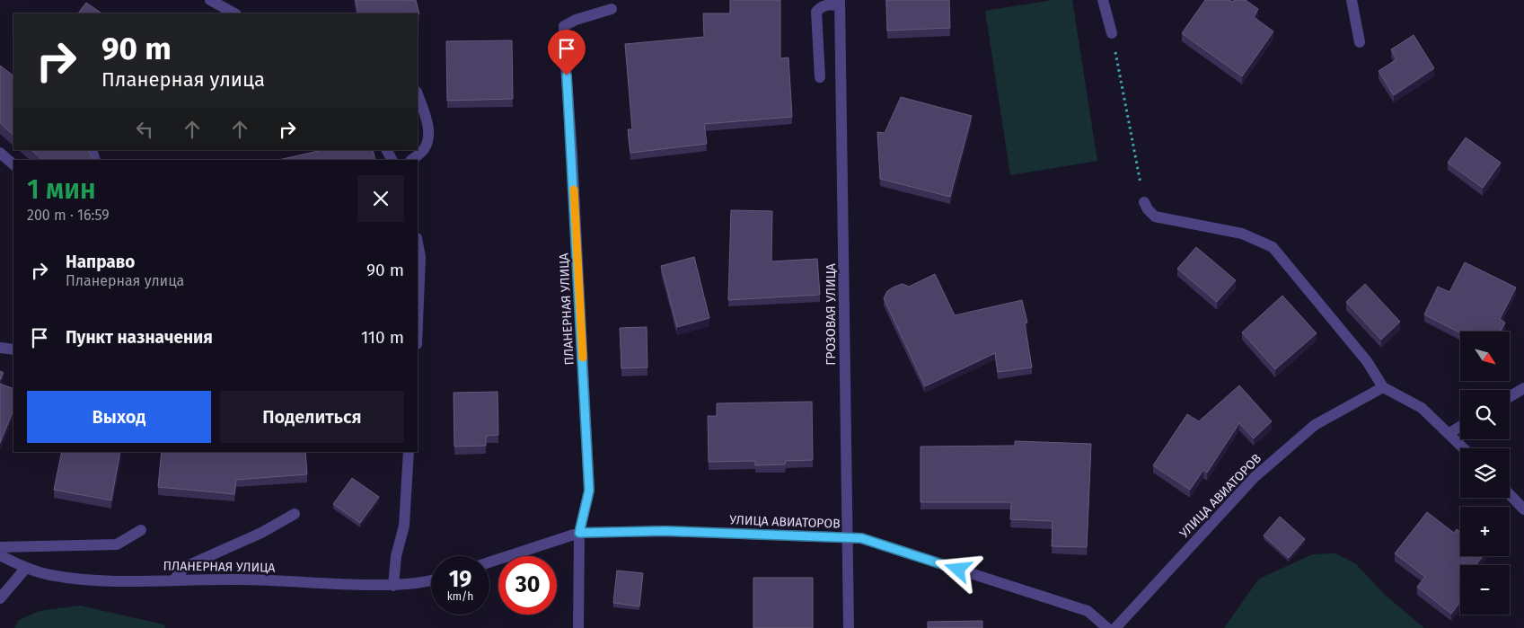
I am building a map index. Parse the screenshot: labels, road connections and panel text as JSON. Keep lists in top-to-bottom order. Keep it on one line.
{"streets":{"street":["ПЛАНЕРНАЯ УЛИЦА","ГРОЗОВАЯ УЛИЦА","УЛИЦА АВИАТОРОВ"]},"crossings":[["ПЛАНЕРНАЯ УЛИЦА","УЛИЦА АВИАТОРОВ"],["ГРОЗОВАЯ УЛИЦА","УЛИЦА АВИАТОРОВ"]],"north":"bottom right","page":{"turn":["90 m","Планерная улица"],"heading":["1 мин","200 m · 16:59"],"list":[{"name":"Направо","note":"Планерная улица","value":"90 m"},{"name":"Пункт назначения","value":"110 m"}],"map_buttons":["+","−"],"buttons":["Выход","Поделиться"],"speed":"19 km/h","limit":"30"}}
